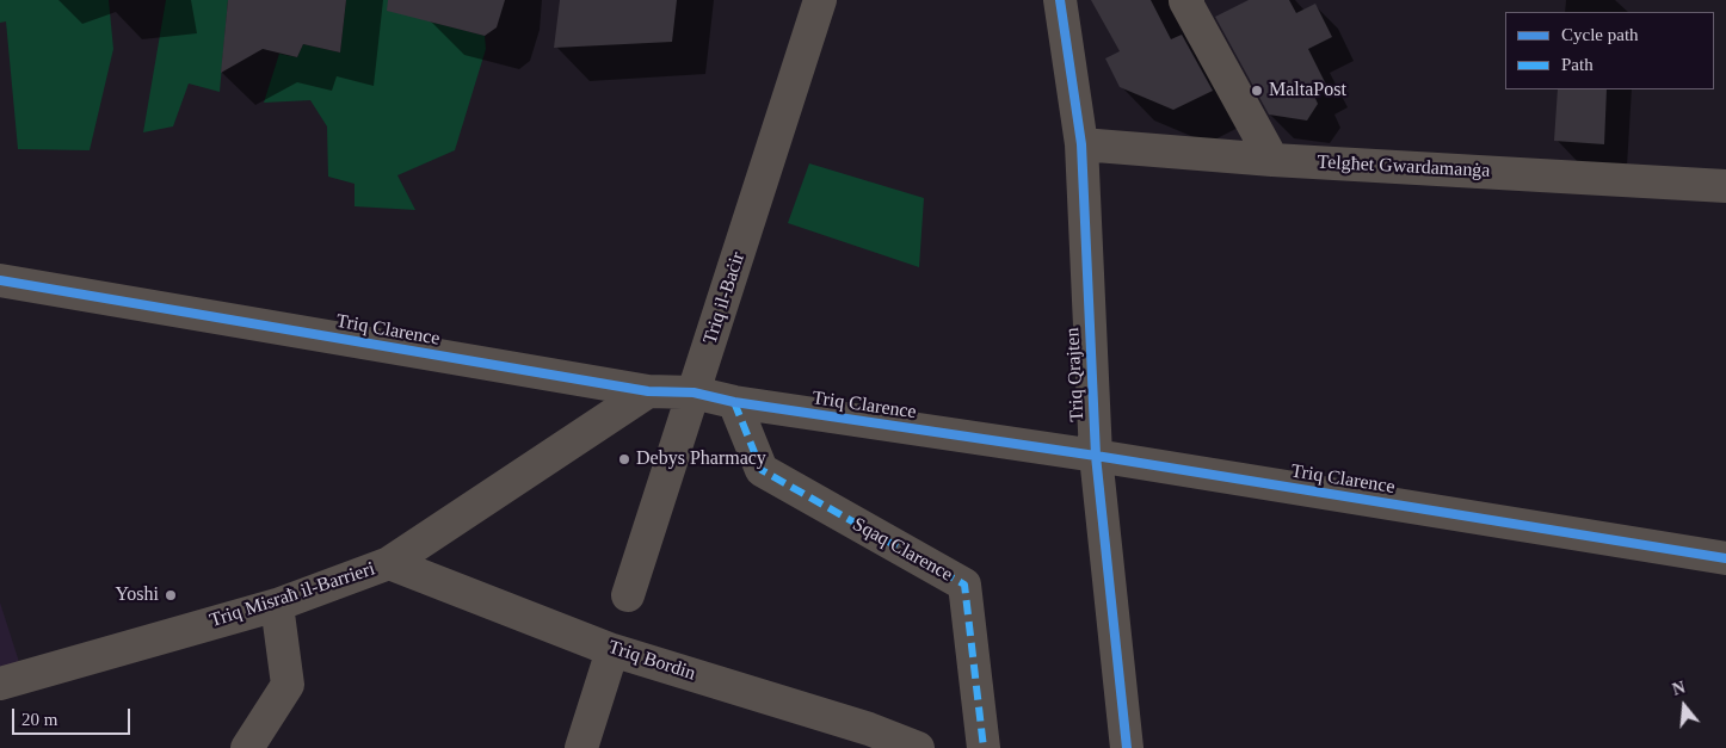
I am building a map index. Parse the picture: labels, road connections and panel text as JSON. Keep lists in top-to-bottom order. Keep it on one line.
{"streets":{"street":["Telgħet Gwardamanġa","Triq il-Baċir","Triq Clarence","Triq Qrajten","Sqaq Clarence","Triq Misraħ il-Barrieri","Triq Bordin"]},"crossings":[["Telgħet Gwardamanġa","Triq Qrajten"],["Triq il-Baċir","Triq Clarence"],["Triq Clarence","Triq Qrajten"],["Triq Clarence","Sqaq Clarence"],["Triq Clarence","Triq Misraħ il-Barrieri"],["Triq Misraħ il-Barrieri","Triq Bordin"]],"places":["MaltaPost","Debys Pharmacy","Yoshi"],"legend":["Cycle path","Path"],"scale_bar":"20 m","north":"top"}
